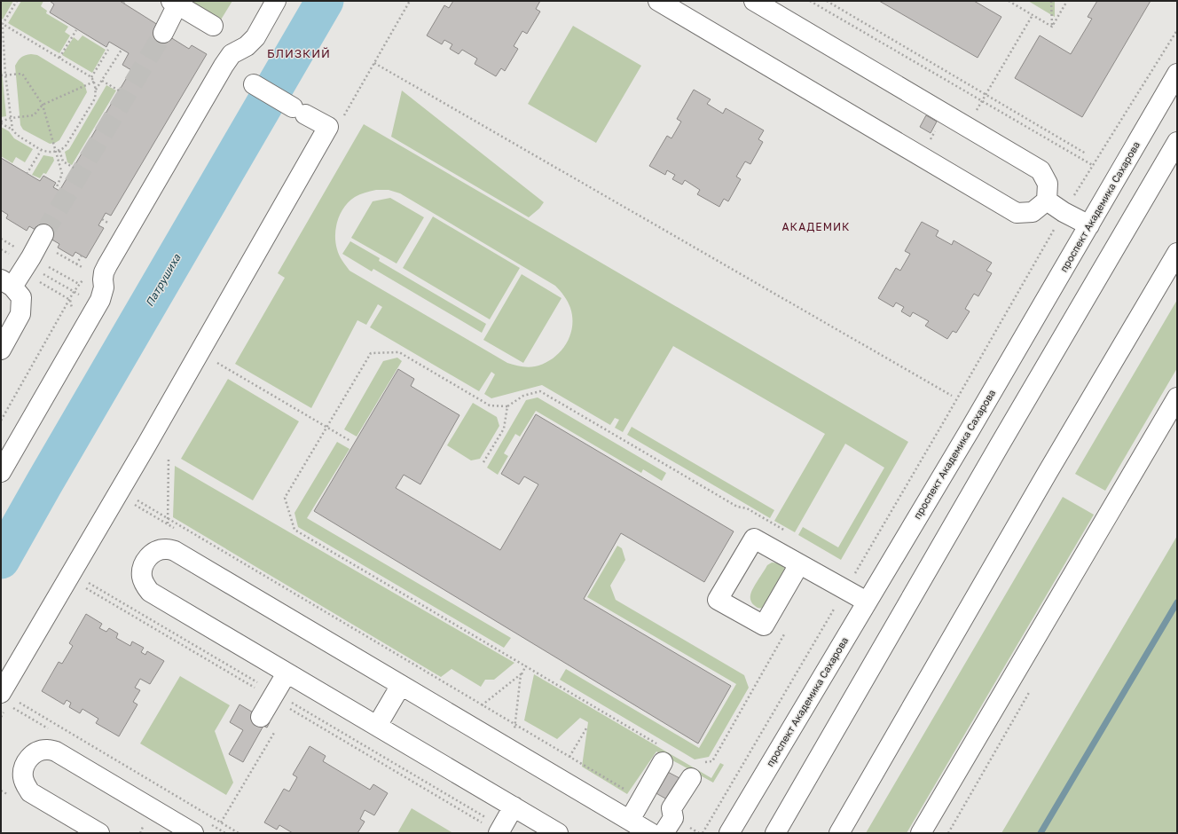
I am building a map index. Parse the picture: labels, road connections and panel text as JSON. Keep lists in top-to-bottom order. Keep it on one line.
{"streets":{"street":["проспект Академика Сахарова"]},"districts":["БЛИЗКИЙ","АКАДЕМИК"],"water":["Патрушиха"]}
